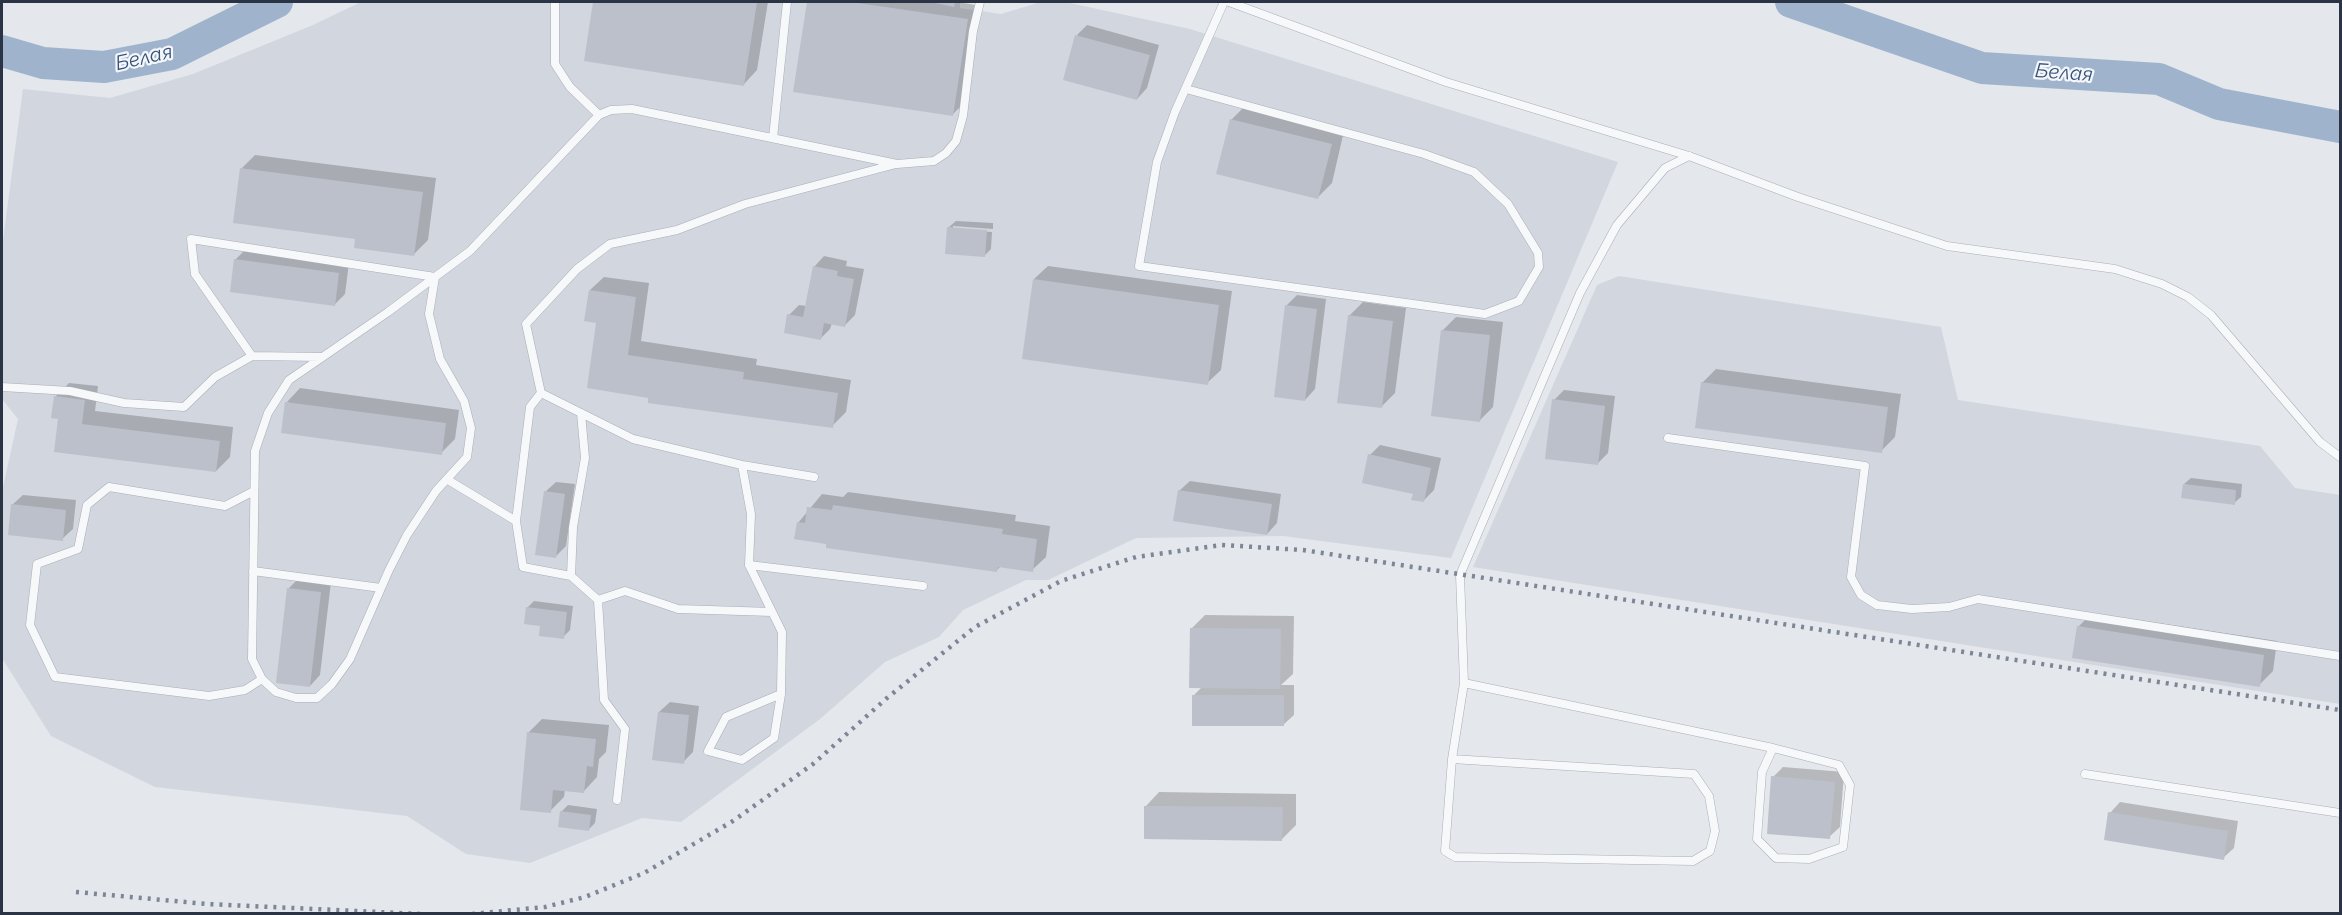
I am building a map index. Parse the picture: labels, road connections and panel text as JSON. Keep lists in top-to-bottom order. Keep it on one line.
{"water":["Белая"]}
